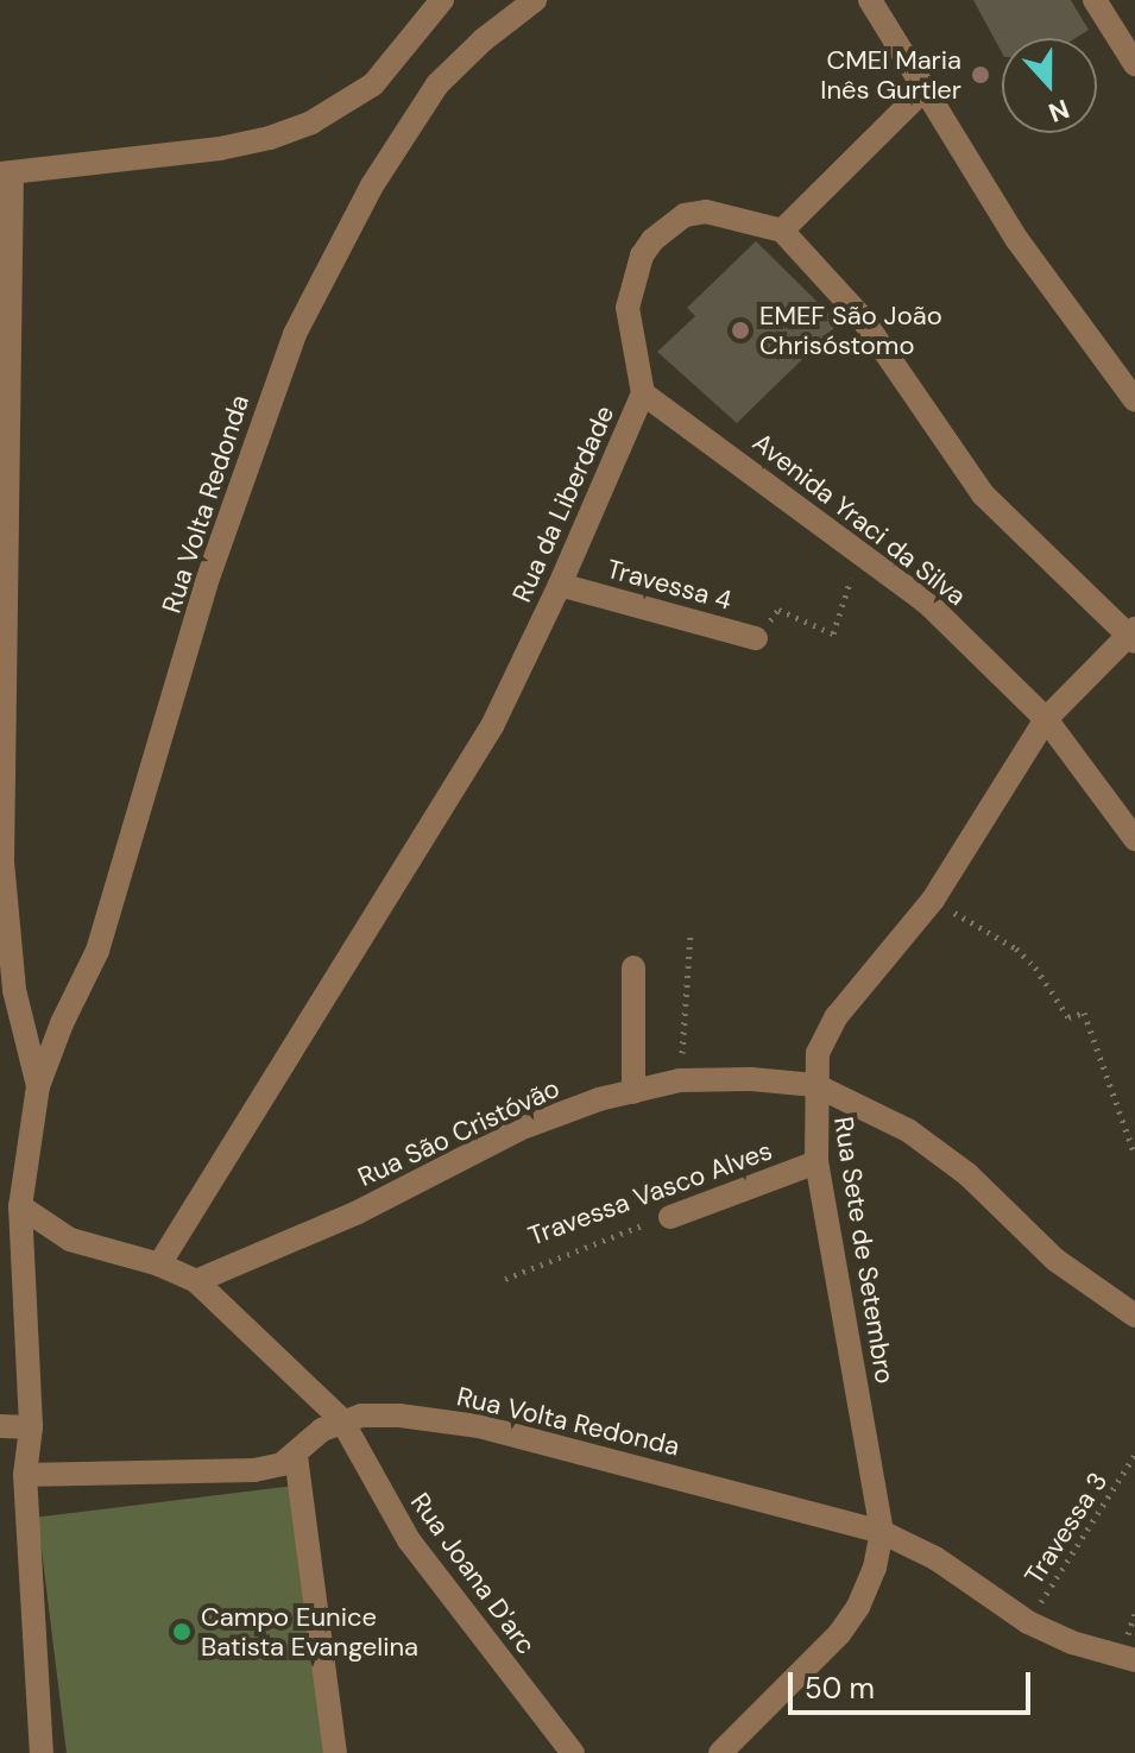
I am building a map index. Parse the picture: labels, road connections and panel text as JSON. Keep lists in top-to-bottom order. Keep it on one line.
{"streets":{"street":["Rua Volta Redonda","Rua da Liberdade","Avenida Yraci da Silva","Travessa 4","Rua São Cristóvão","Travessa Vasco Alves","Rua Sete de Setembro","Rua Joana D'arc"],"path":["Travessa 3"]},"crossings":[["Rua Volta Redonda","Rua Sete de Setembro"],["Rua Volta Redonda","Travessa 3"],["Rua Volta Redonda","Rua Joana D'arc"],["Rua da Liberdade","Avenida Yraci da Silva"],["Rua da Liberdade","Travessa 4"],["Avenida Yraci da Silva","Travessa 4"],["Avenida Yraci da Silva","Rua Sete de Setembro"],["Rua São Cristóvão","Rua Sete de Setembro"],["Travessa Vasco Alves","Rua Sete de Setembro"]],"places":["CMEI Maria Inês Gurtler","EMEF São João Chrisóstomo","Campo Eunice Batista Evangelina"],"scale_bar":"50 m","north":"bottom"}
